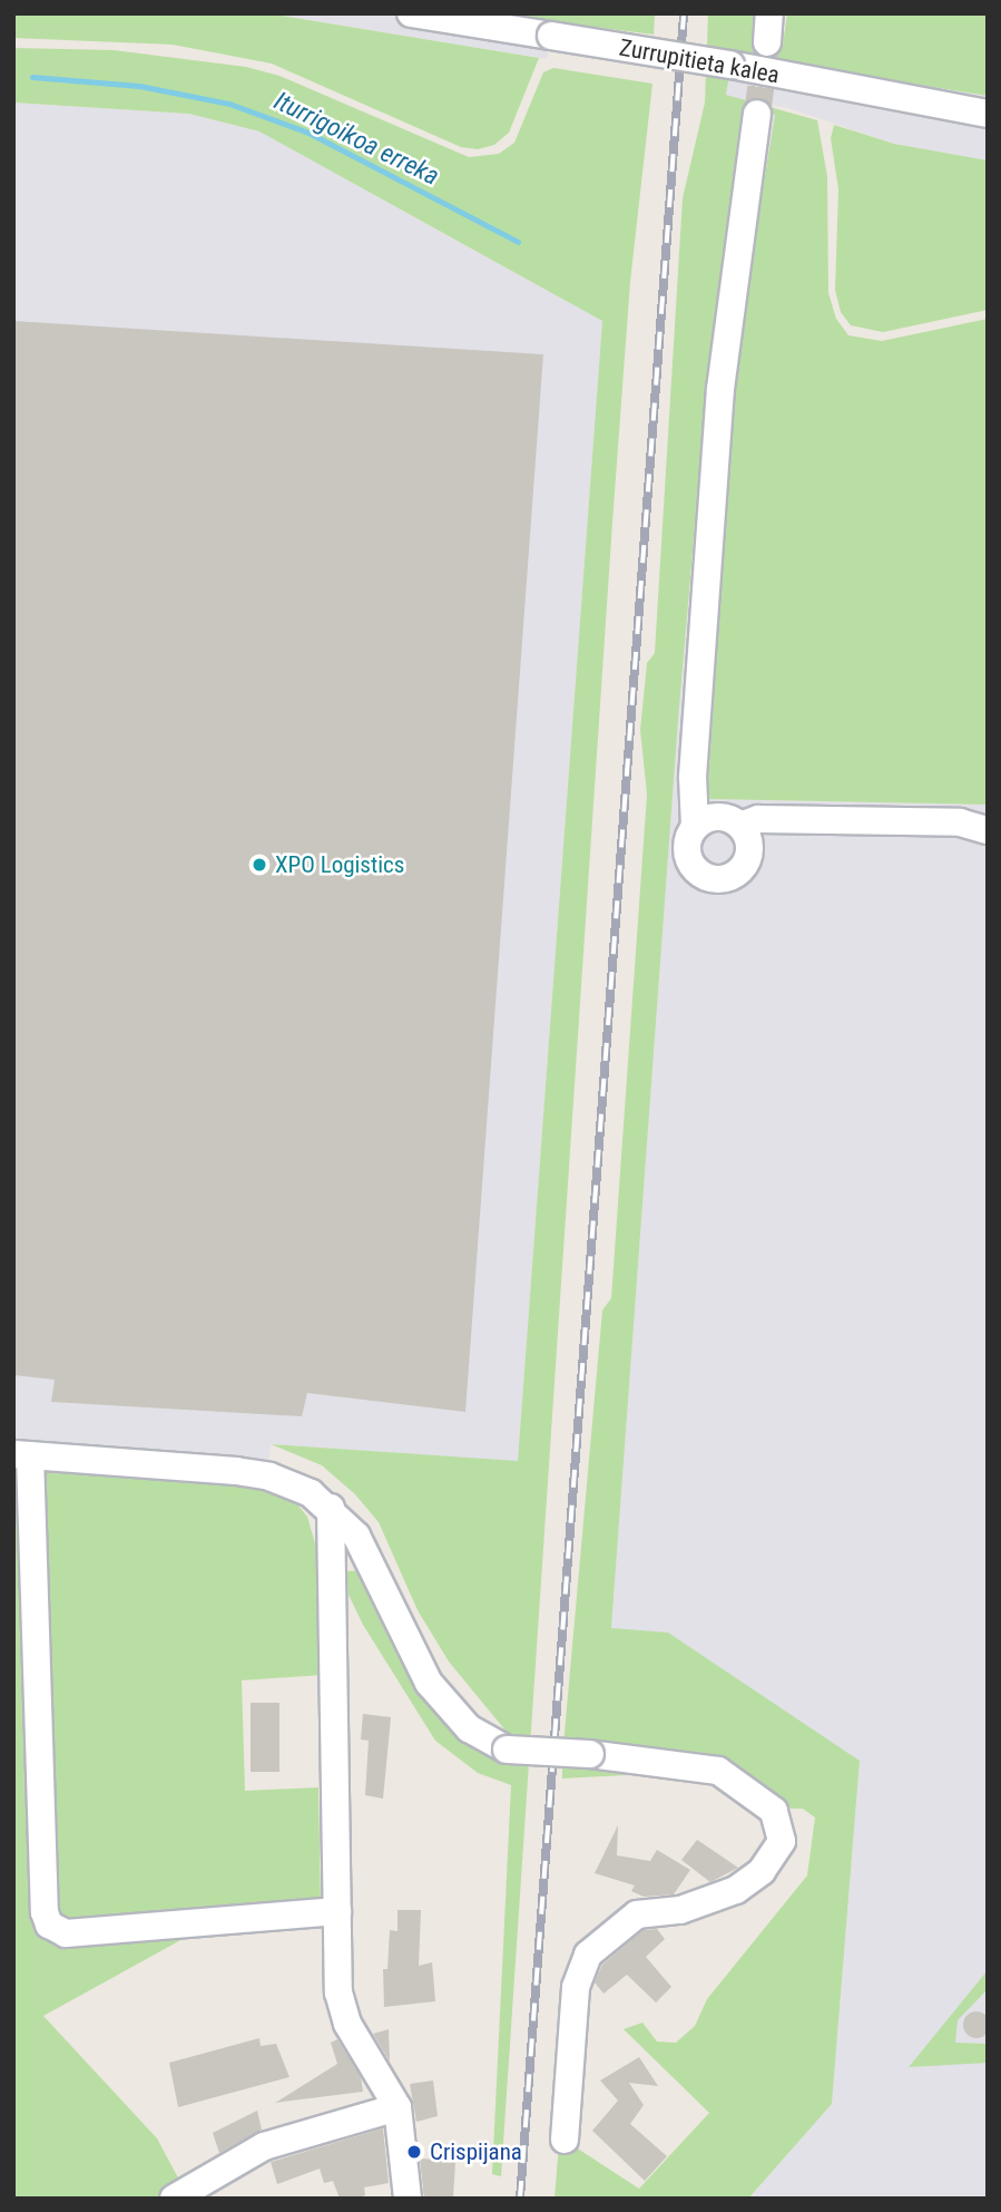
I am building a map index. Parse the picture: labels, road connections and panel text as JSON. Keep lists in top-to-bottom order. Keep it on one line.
{"streets":{"street":["Zurrupitieta kalea"]},"water":["Iturrigoikoa erreka"],"places":["XPO Logistics","Crispijana"]}
